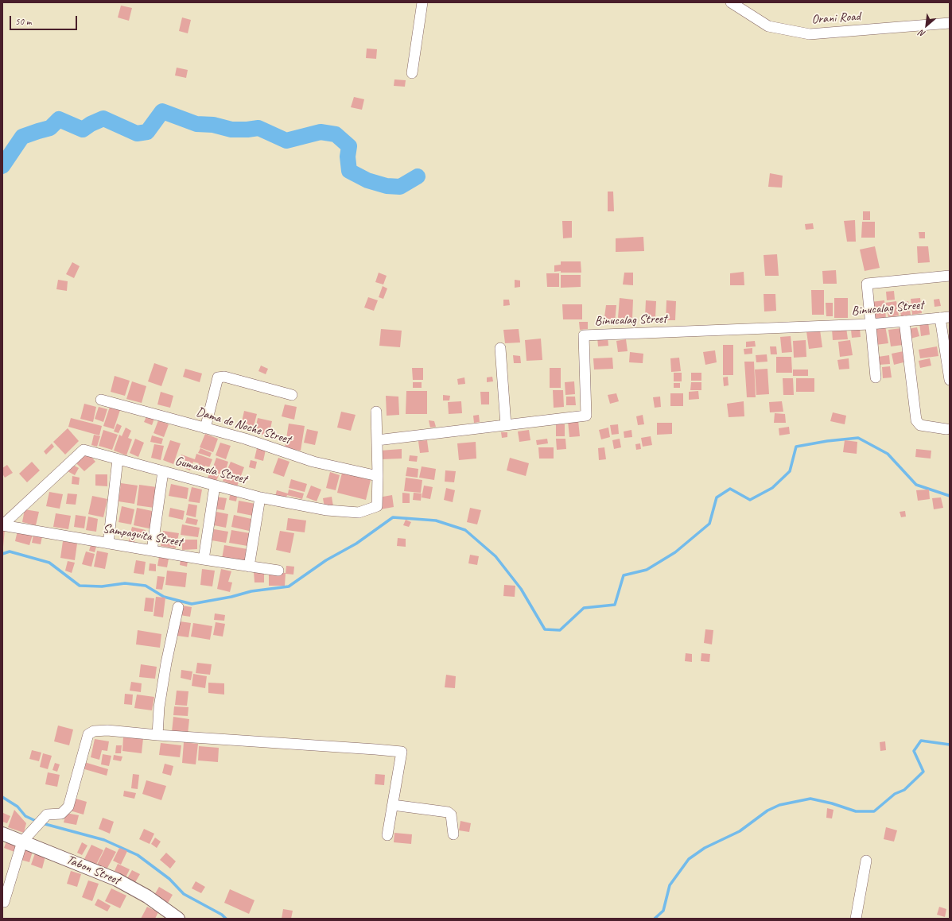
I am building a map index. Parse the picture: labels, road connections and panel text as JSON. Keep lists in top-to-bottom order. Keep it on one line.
{"streets":{"street":["Orani Road","Binucalag Street","Dama de Noche Street","Gumamela Street","Sampaguita Street","Tabon Street"]},"crossings":[["Binucalag Street","Gumamela Street"],["Dama de Noche Street","Gumamela Street"],["Gumamela Street","Sampaguita Street"]],"scale_bar":"50 m","north":"bottom left"}
